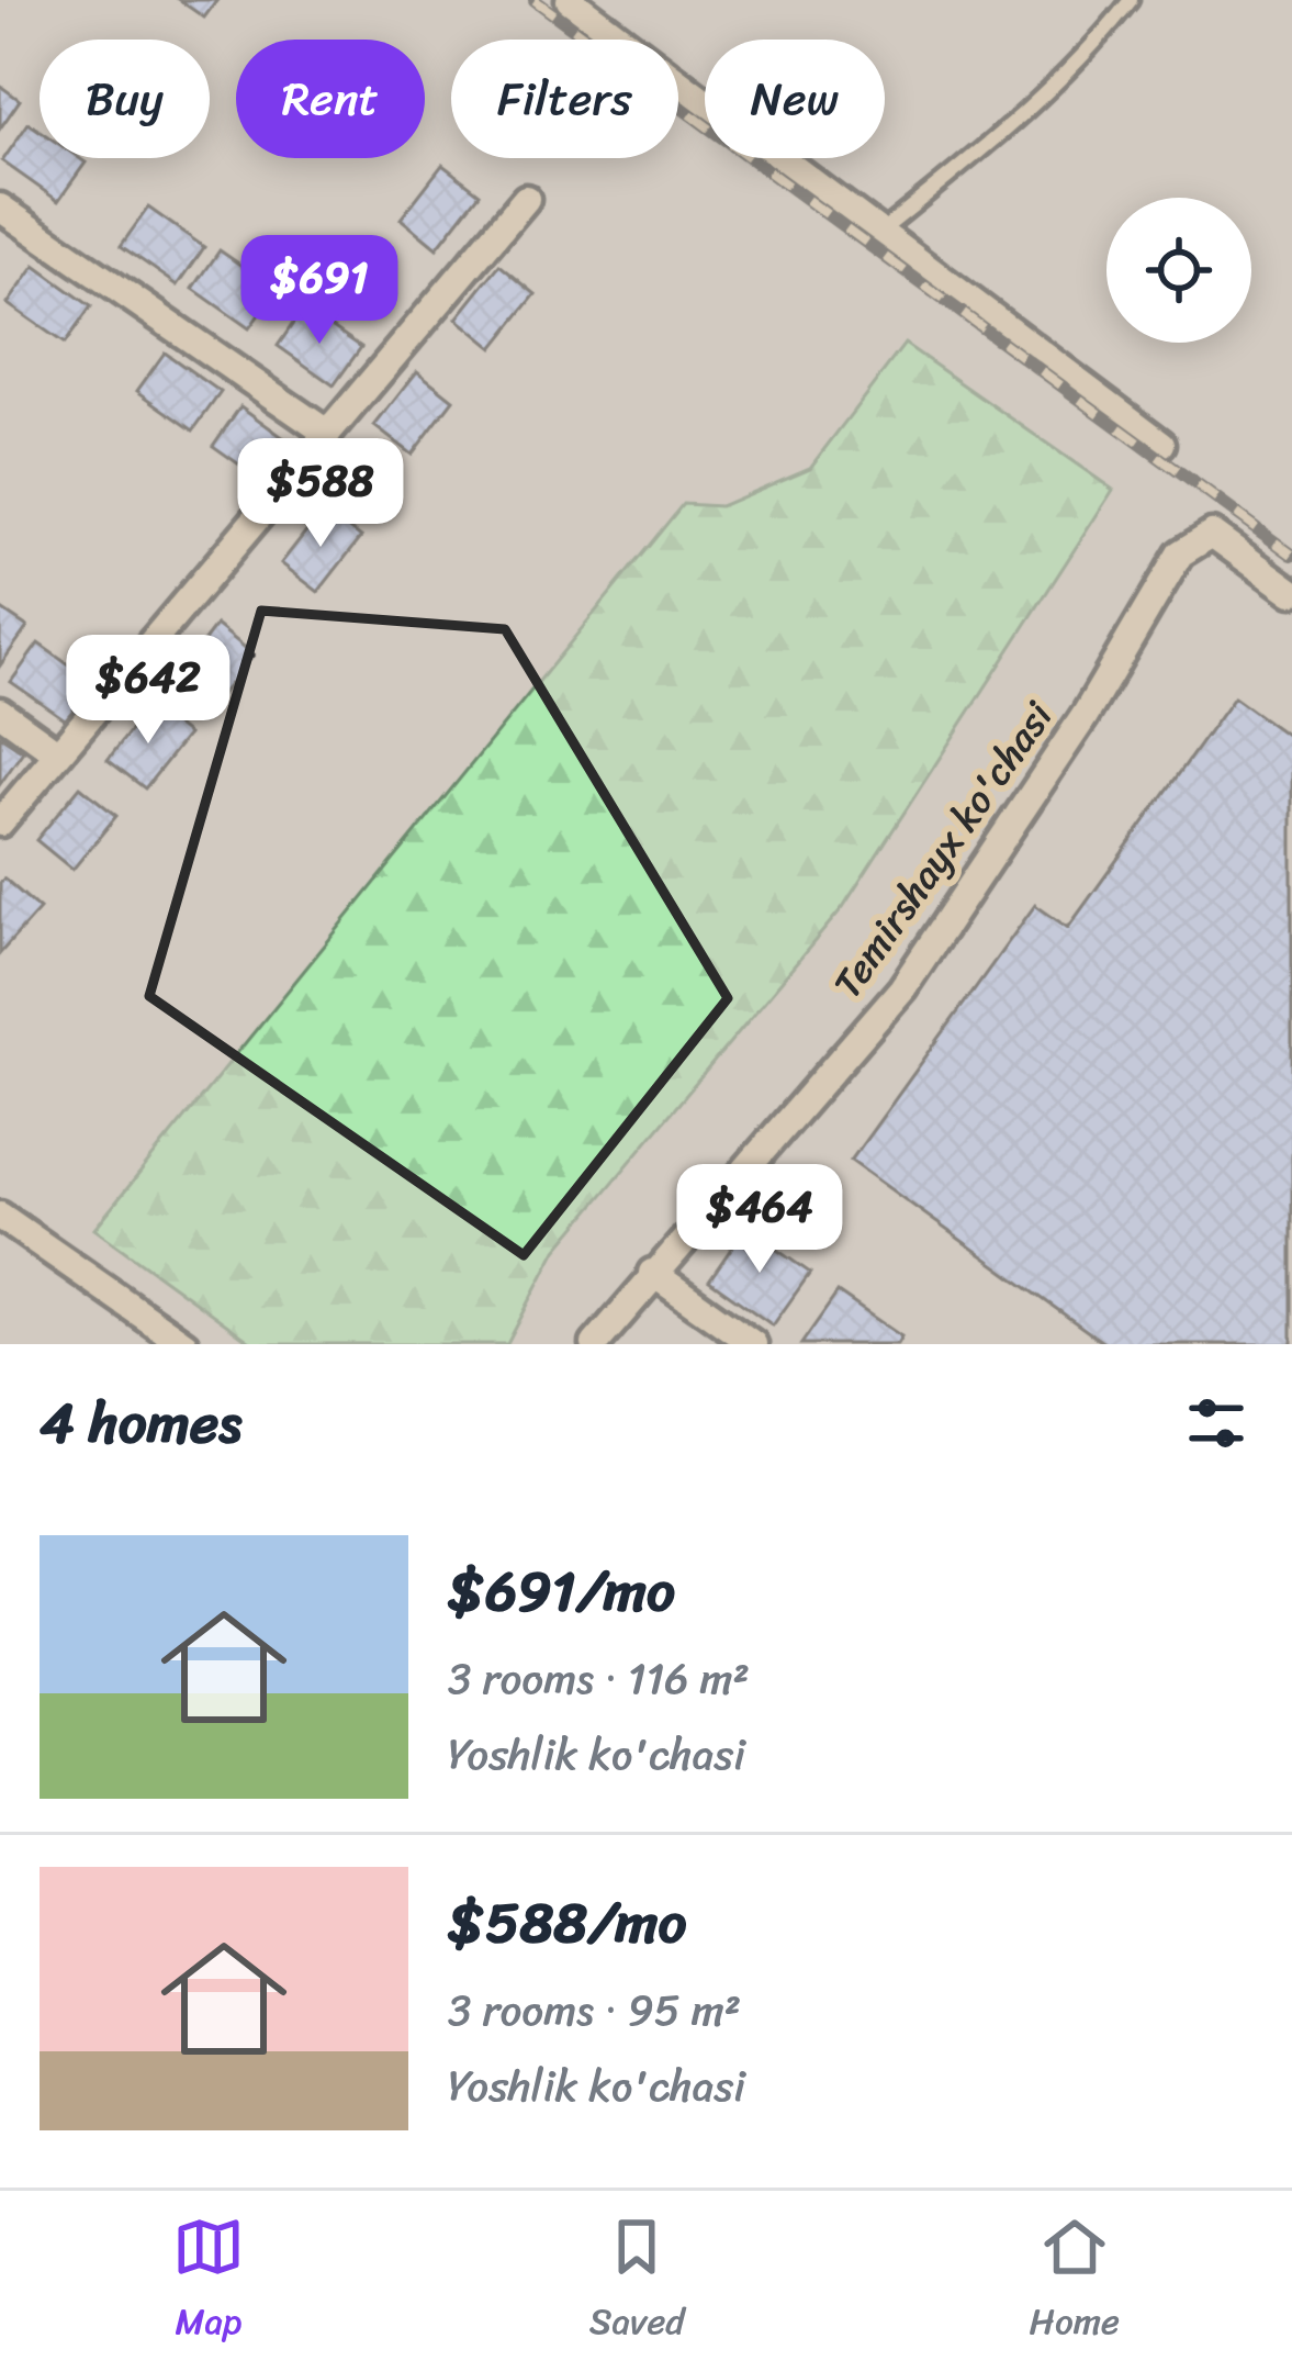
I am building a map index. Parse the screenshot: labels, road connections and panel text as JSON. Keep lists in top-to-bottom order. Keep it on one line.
{"streets":{"street":["Temirshayx ko'chasi"]},"page":{"chip":["Buy","Rent","Filters","New"],"price":["$691","$588","$642","$464"],"heading":"4 homes","list":[{"name":"$691/mo","note":"3 rooms · 116 m² · Yoshlik ko'chasi"},{"name":"$588/mo","note":"3 rooms · 95 m² · Yoshlik ko'chasi"}],"tabs":["Map","Saved","Home"]}}
